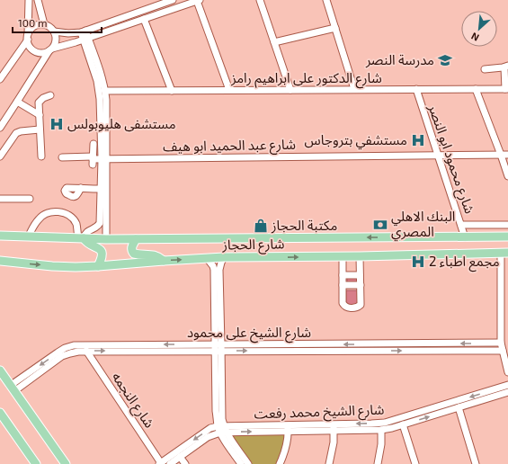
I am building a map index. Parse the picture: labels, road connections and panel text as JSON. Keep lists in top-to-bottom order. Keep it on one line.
{"streets":{"main road":["شارع الحجاز"],"street":["شارع الدكتور على ابراهيم رامز","شارع عبد الحميد ابو هيف","شارع محمود ابو النصر","شارع الشيخ على محمود","شارع النجمه","شارع الشيخ محمد رفعت"]},"crossings":[["شارع الدكتور على ابراهيم رامز","شارع محمود ابو النصر"],["شارع عبد الحميد ابو هيف","شارع محمود ابو النصر"],["شارع محمود ابو النصر","شارع الحجاز"],["شارع الشيخ على محمود","شارع النجمه"],["شارع النجمه","شارع الشيخ محمد رفعت"]],"places":{"school or university":["مدرسة النصر"],"hospital":["مستشفى هليوبولس","مستشفي بتروجاس","مجمع اطباء 2"],"bank":["البنك الاهلي المصري"],"shop":["مكتبة الحجاز"]},"scale_bar":"100 m","north":"bottom left"}
